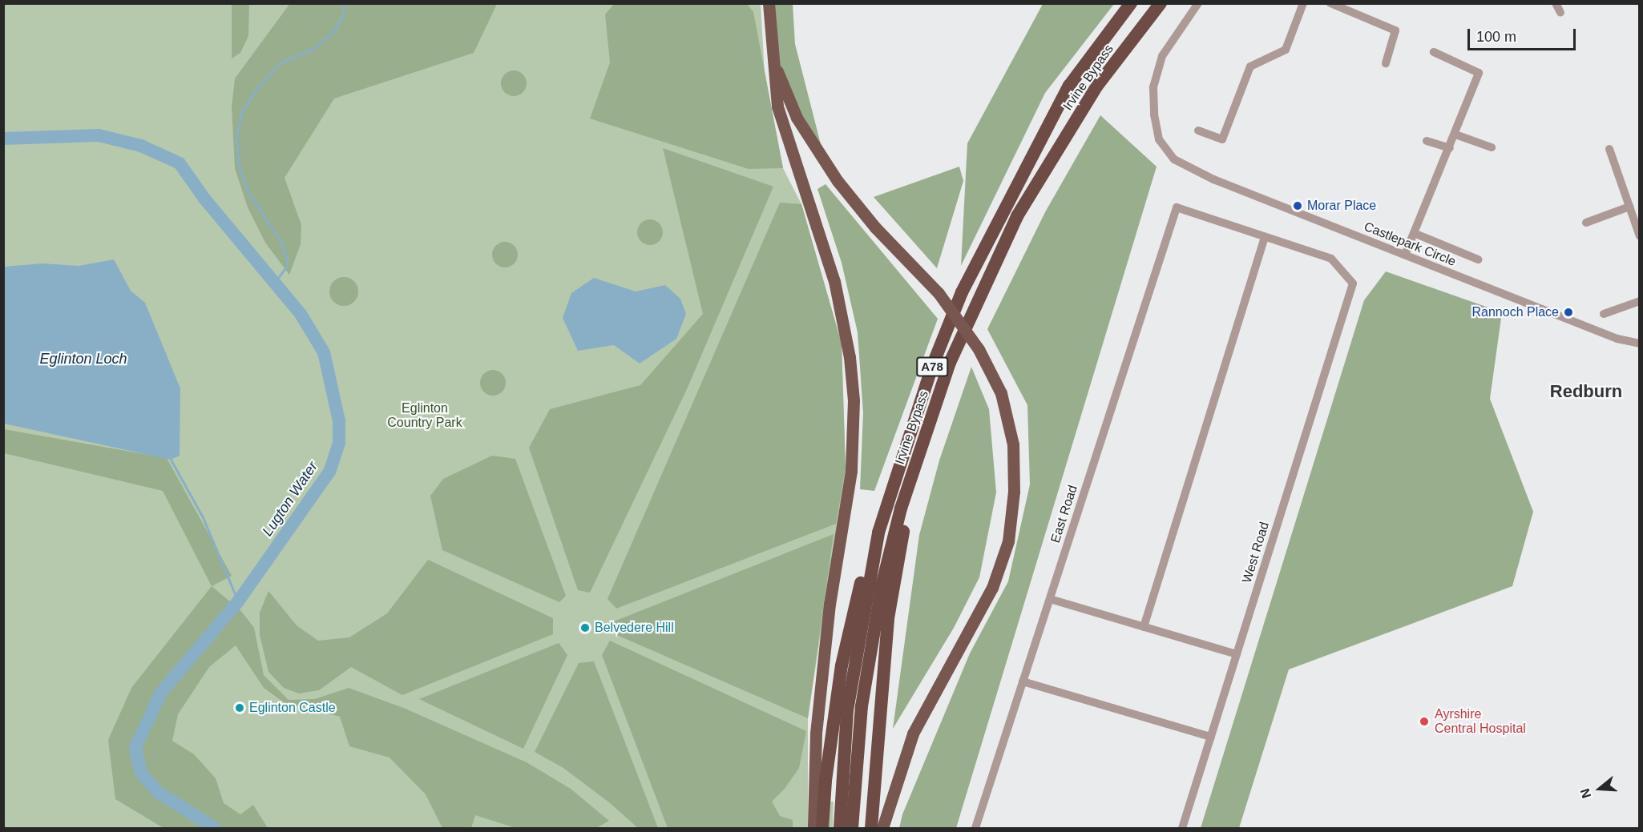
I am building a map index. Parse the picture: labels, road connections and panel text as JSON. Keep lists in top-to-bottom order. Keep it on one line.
{"streets":{"highway":["Irvine Bypass","A78"],"street":["Castlepark Circle","East Road","West Road"]},"crossings":[["East Road","West Road"]],"districts":["Redburn"],"water":["Eglinton Loch","Lugton Water"],"parks":["Eglinton Country Park"],"places":["Morar Place","Rannoch Place","Belvedere Hill","Eglinton Castle","Ayrshire Central Hospital"],"scale_bar":"100 m","north":"left"}
